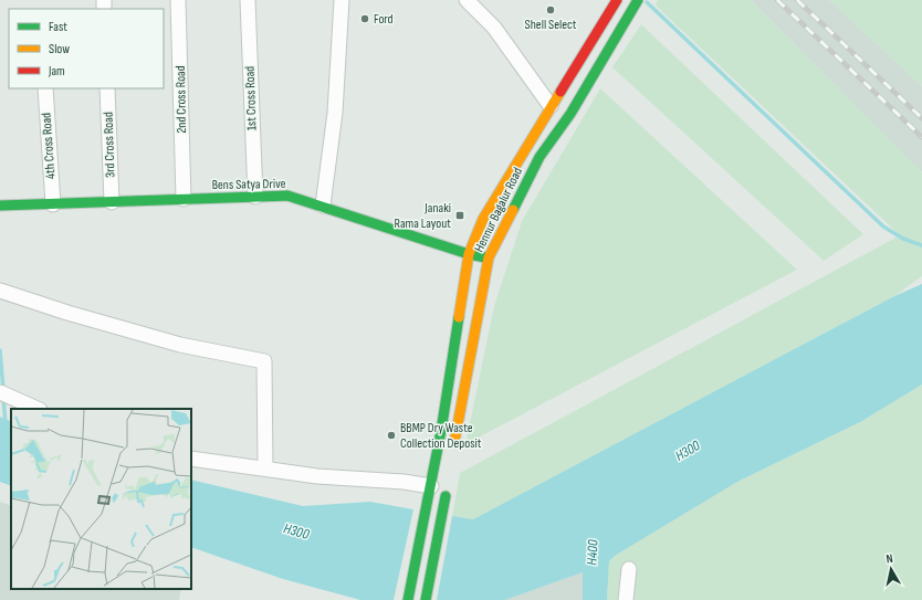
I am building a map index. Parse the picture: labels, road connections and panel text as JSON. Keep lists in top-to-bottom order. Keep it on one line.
{"streets":{"main road":["Bens Satya Drive","Hennur Bagalur Road"],"street":["1st Cross Road","2nd Cross Road","3rd Cross Road","4th Cross Road"]},"crossings":[["1st Cross Road","Bens Satya Drive"],["2nd Cross Road","Bens Satya Drive"],["3rd Cross Road","Bens Satya Drive"],["4th Cross Road","Bens Satya Drive"],["Bens Satya Drive","Hennur Bagalur Road"]],"water":["H300","H400"],"places":{"other":["Shell Select","Ford","BBMP Dry Waste Collection Deposit"],"transit":["Janaki Rama Layout"]},"legend":["Fast","Slow","Jam"],"north":"top"}
